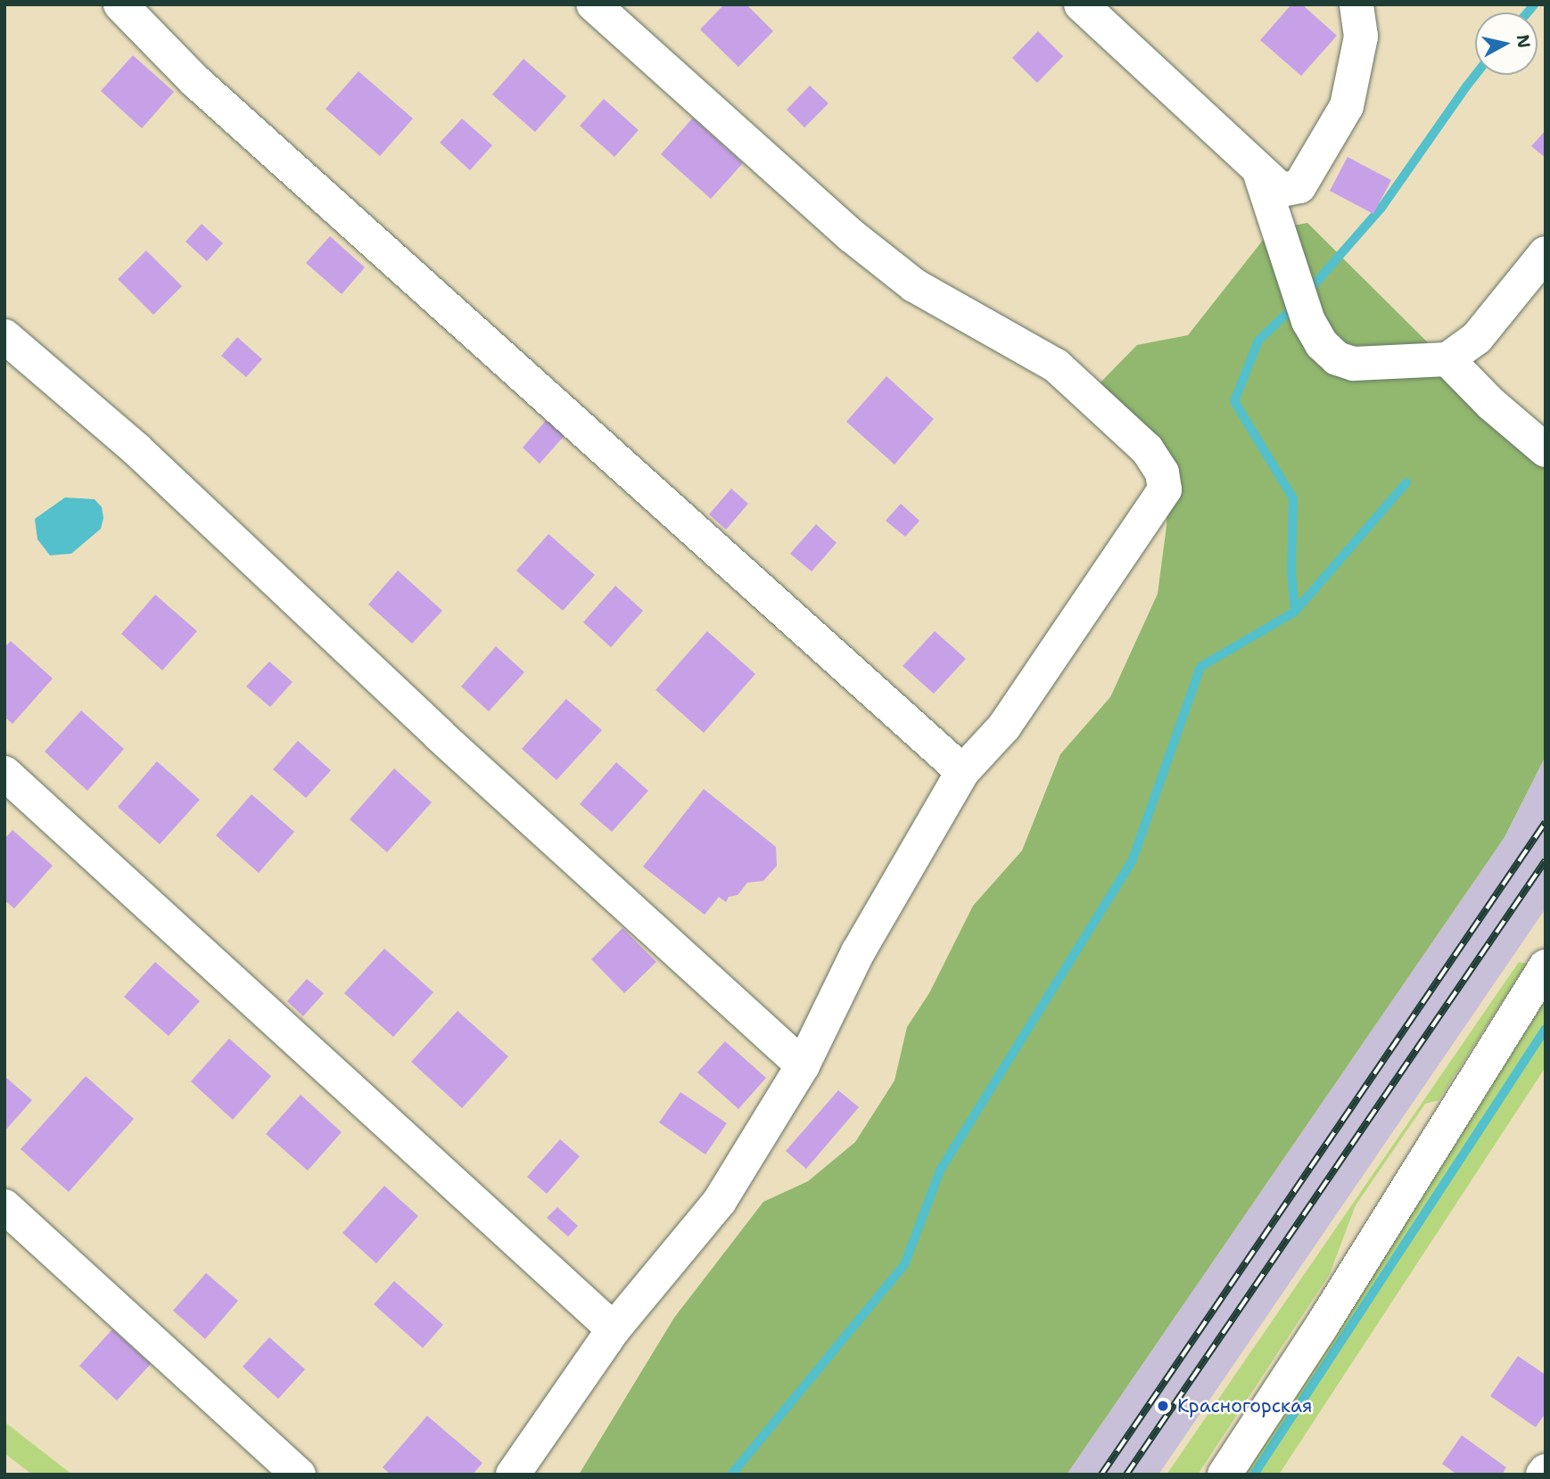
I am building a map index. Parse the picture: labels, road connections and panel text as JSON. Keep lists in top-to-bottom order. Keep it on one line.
{"places":["Красногорская"],"north":"right"}
